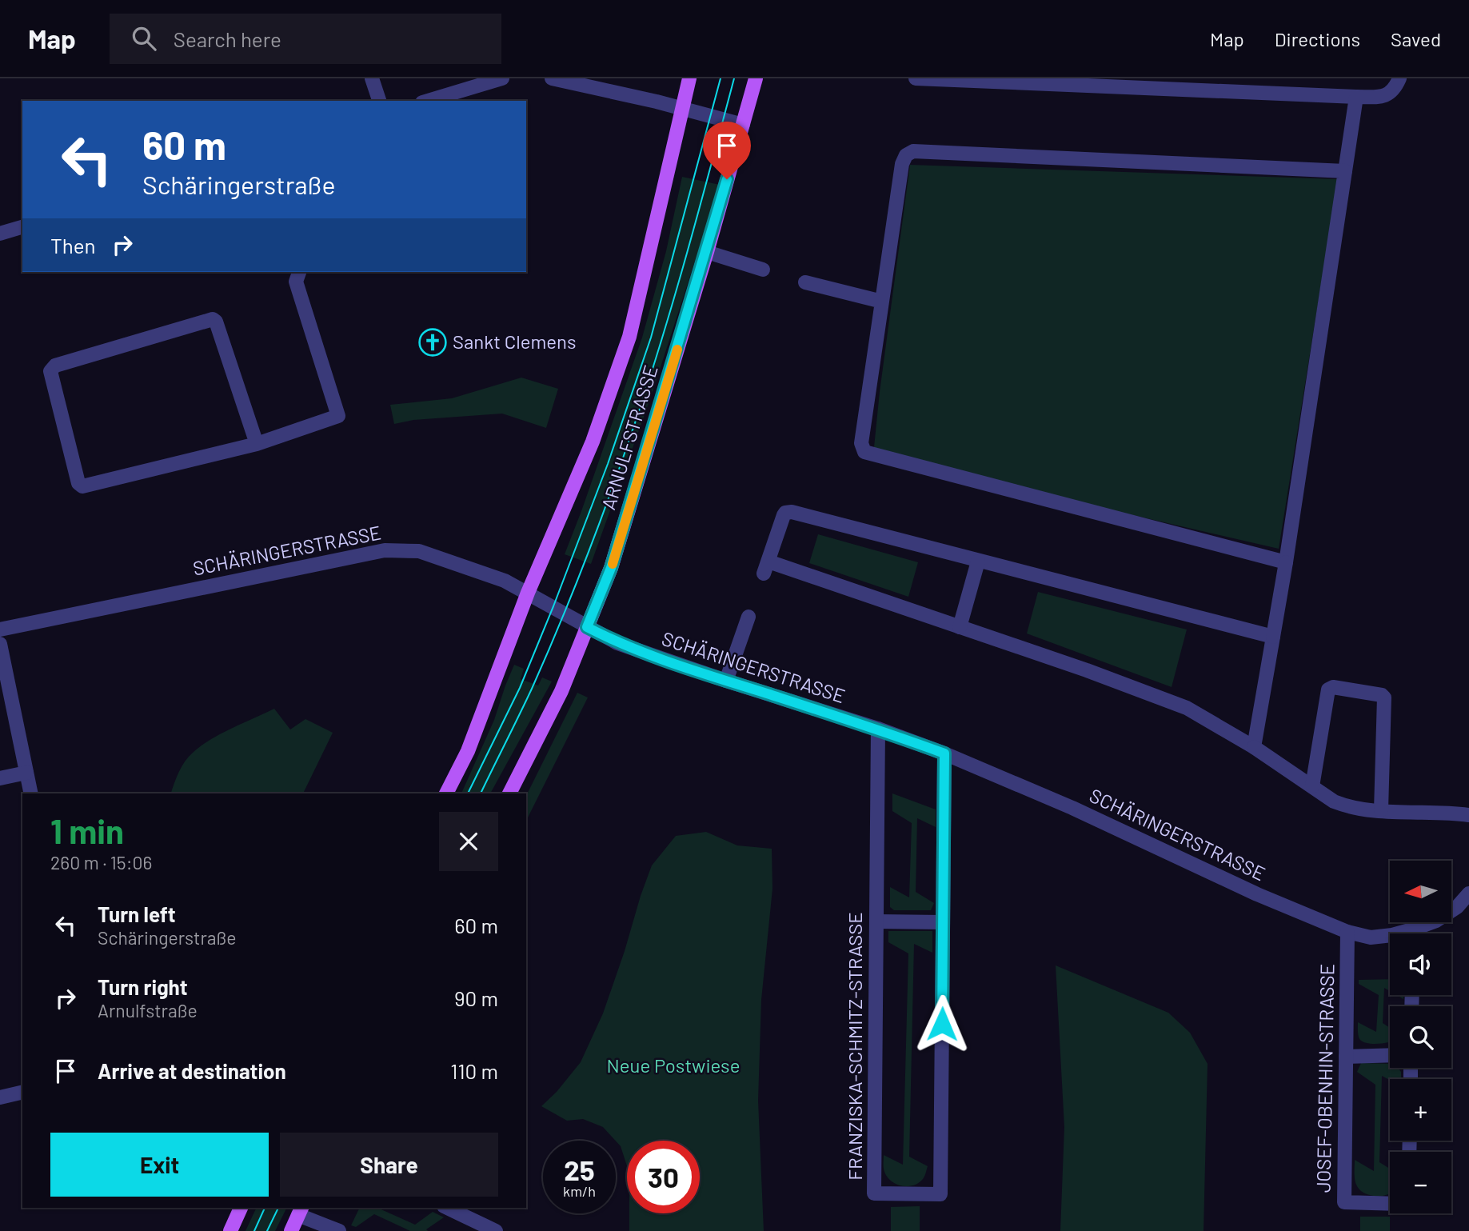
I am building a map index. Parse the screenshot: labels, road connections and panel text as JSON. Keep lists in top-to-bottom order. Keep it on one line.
{"streets":{"main road":["ARNULFSTRASSE"],"street":["SCHÄRINGERSTRASSE","FRANZISKA-SCHMITZ-STRASSE","JOSEF-OBENHIN-STRASSE"]},"crossings":[["ARNULFSTRASSE","SCHÄRINGERSTRASSE"],["SCHÄRINGERSTRASSE","FRANZISKA-SCHMITZ-STRASSE"],["SCHÄRINGERSTRASSE","JOSEF-OBENHIN-STRASSE"]],"parks":["Neue Postwiese"],"places":{"church":["Sankt Clemens"]},"north":"left","page":{"header":"Map","search":"Search here","nav":["Map","Directions","Saved"],"turn":["60 m","Schäringerstraße"],"then":"Then","heading":["1 min","260 m · 15:06"],"map_buttons":["+","−"],"list":[{"name":"Turn left","note":"Schäringerstraße","value":"60 m"},{"name":"Turn right","note":"Arnulfstraße","value":"90 m"},{"name":"Arrive at destination","value":"110 m"}],"buttons":["Exit","Share"],"speed":"25 km/h","limit":"30"}}
